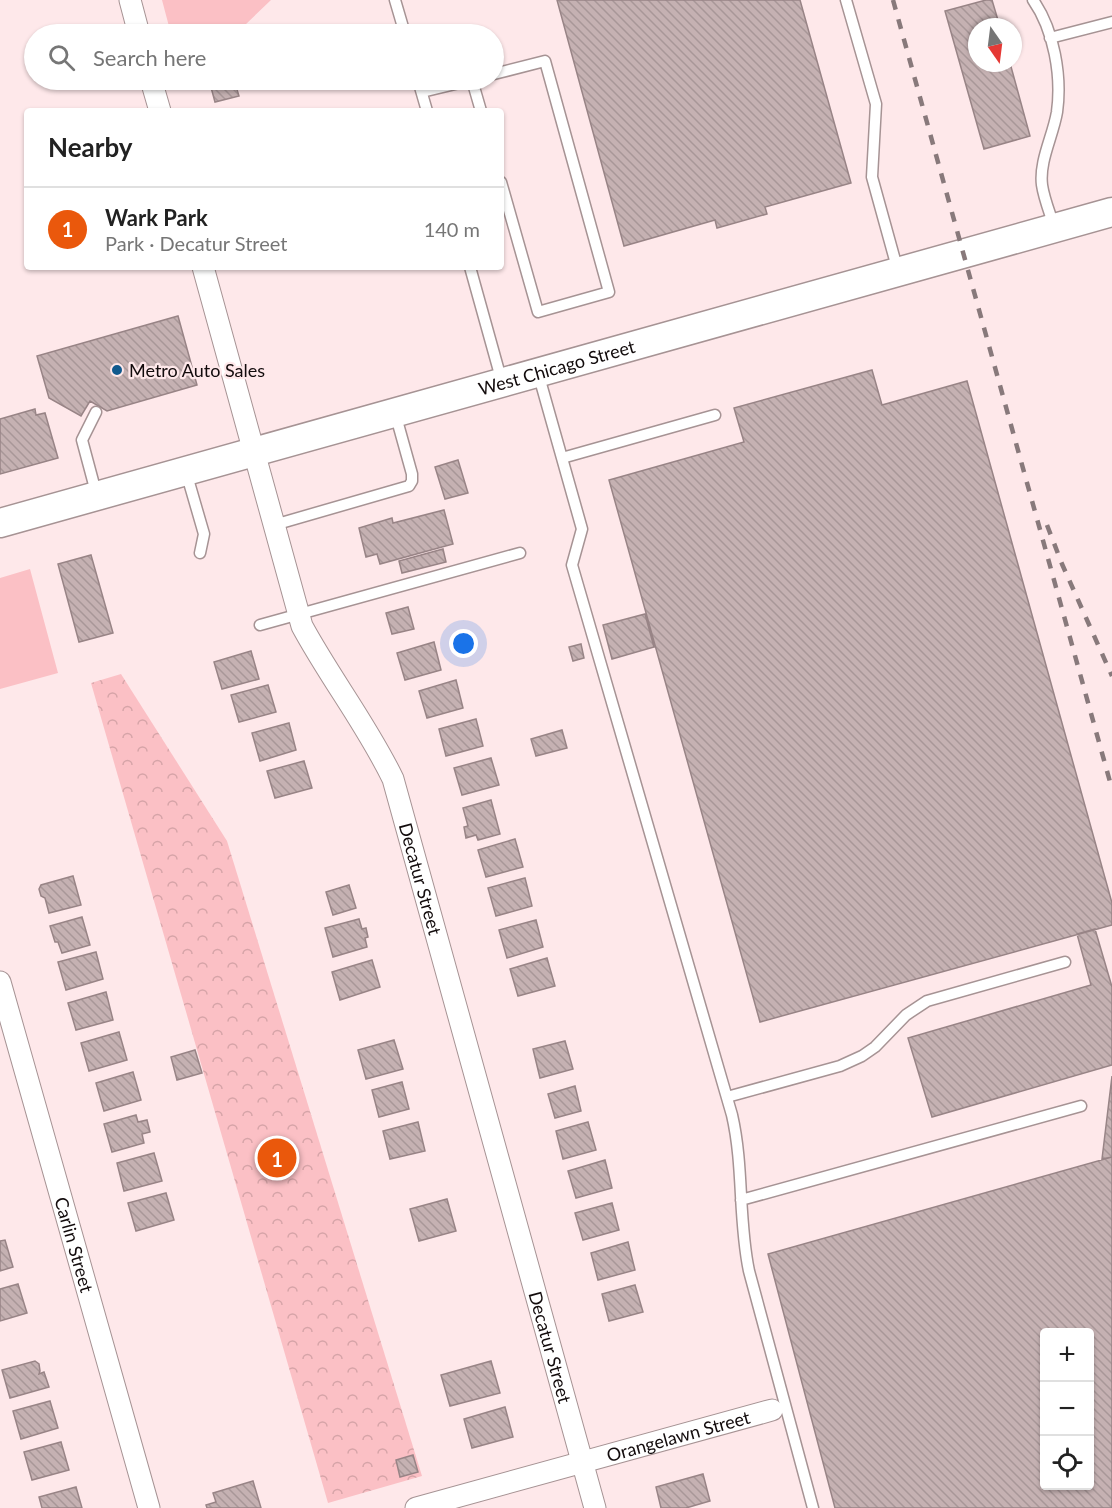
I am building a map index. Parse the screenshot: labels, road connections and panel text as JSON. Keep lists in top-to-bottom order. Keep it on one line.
{"streets":{"street":["West Chicago Street","Decatur Street","Carlin Street","Orangelawn Street"]},"crossings":[["West Chicago Street","Decatur Street"],["Decatur Street","Orangelawn Street"]],"places":["Metro Auto Sales"],"north":"bottom","page":{"search":"Search here","heading":"Nearby","list":[{"mark":"1","name":"Wark Park","note":"Park · Decatur Street","value":"140 m"}],"pins":"1","map_buttons":["+","−"]}}
